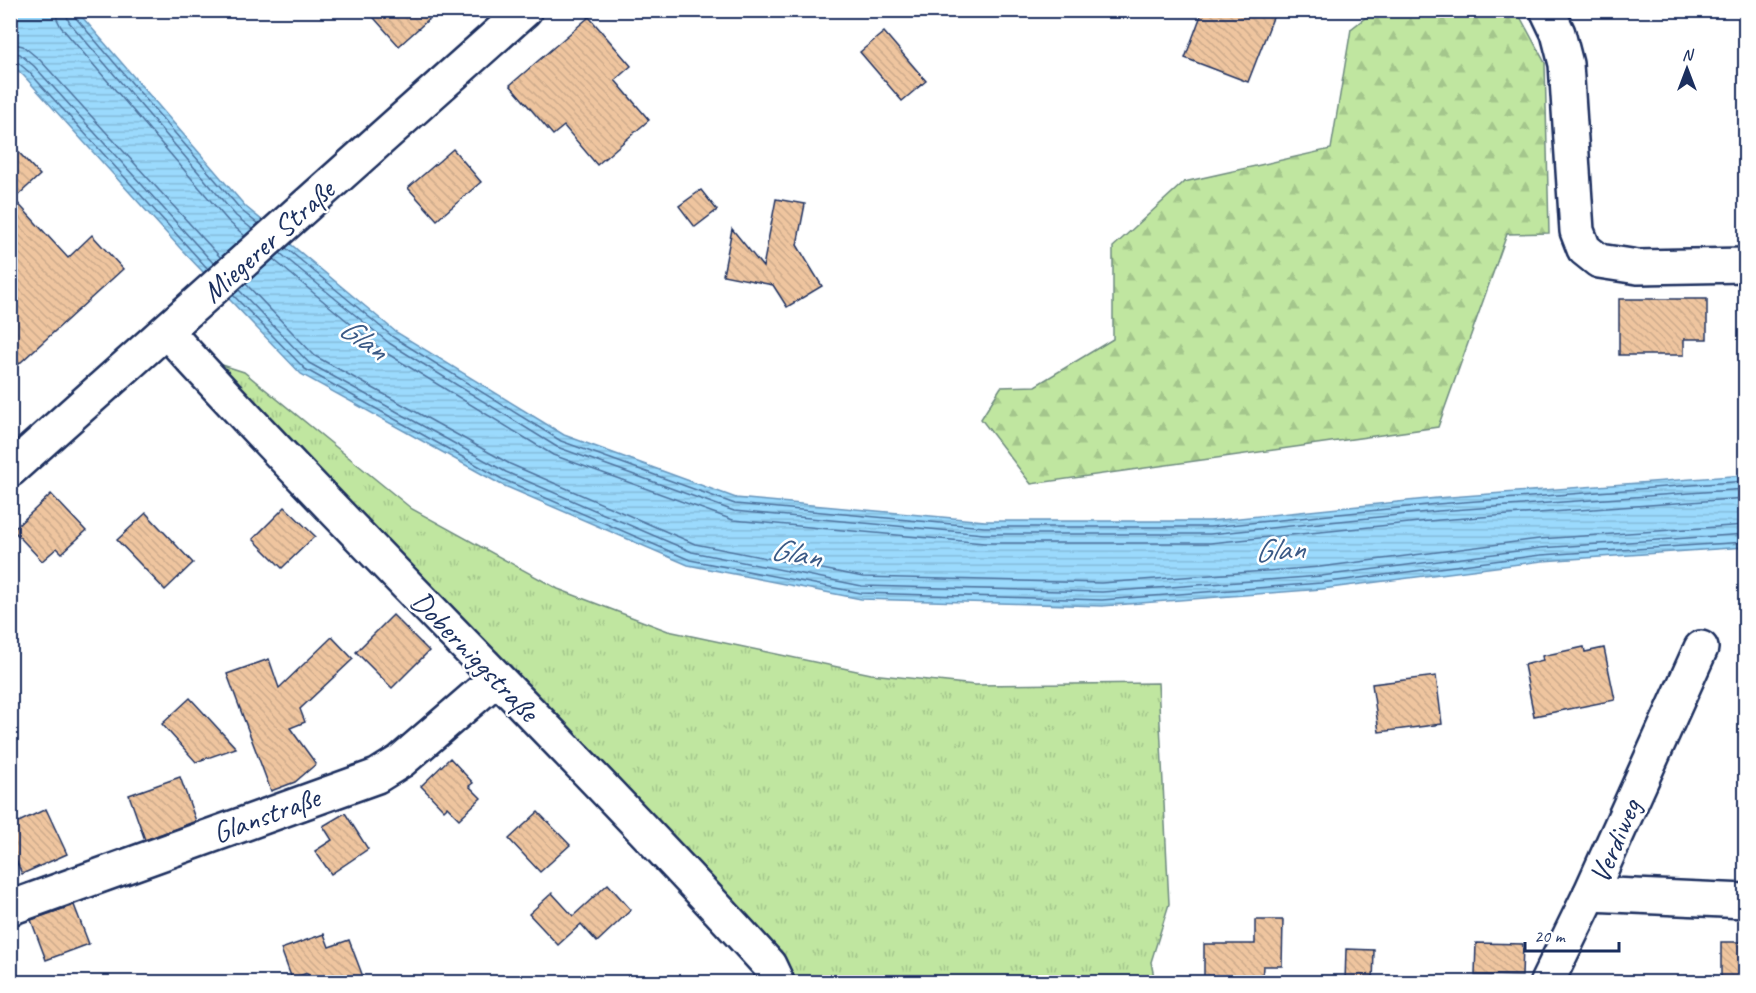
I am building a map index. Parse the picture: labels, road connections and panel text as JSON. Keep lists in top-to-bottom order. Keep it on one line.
{"streets":{"street":["Miegerer Straße","Doberniggstraße","Glanstraße","Verdiweg"]},"crossings":[["Miegerer Straße","Doberniggstraße"],["Doberniggstraße","Glanstraße"]],"water":["Glan"],"scale_bar":"20 m","north":"top"}
